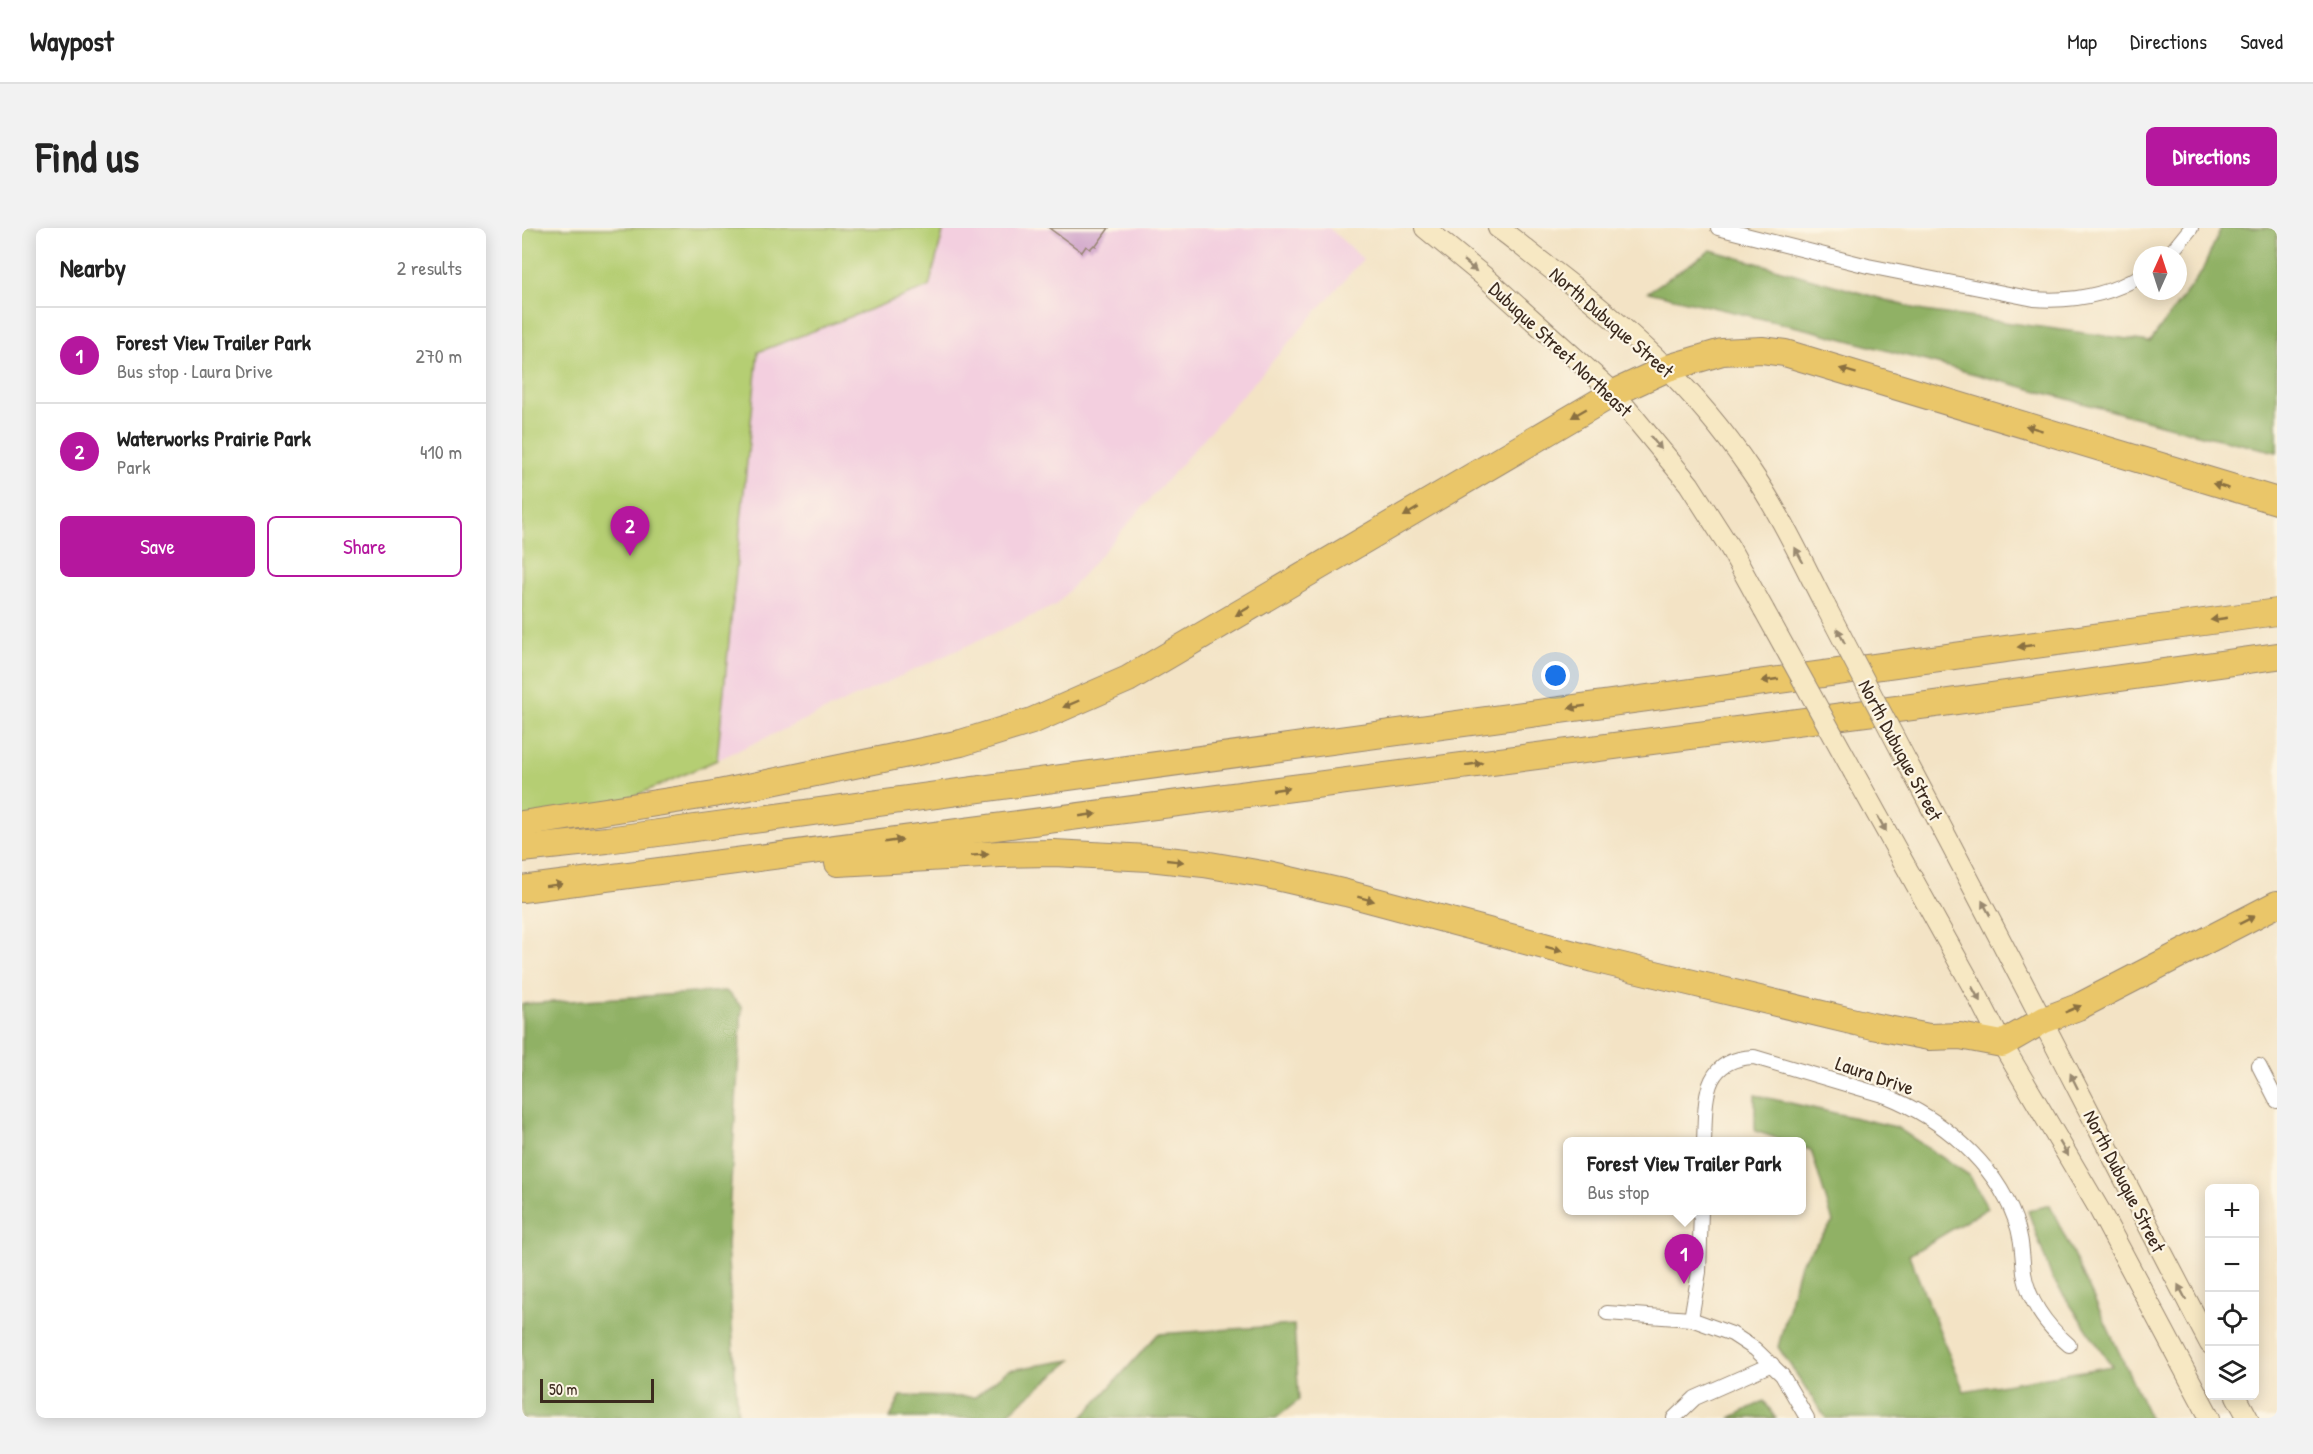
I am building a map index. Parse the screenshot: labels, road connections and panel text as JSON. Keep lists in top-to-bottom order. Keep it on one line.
{"streets":{"main road":["North Dubuque Street","Dubuque Street Northeast"],"street":["Laura Drive"]},"crossings":[["North Dubuque Street","Dubuque Street Northeast"]],"one_way":["Dubuque Street Northeast"],"scale_bar":"50 m","north":"top","page":{"header":"Waypost","nav":["Map","Directions","Saved"],"buttons":["Directions",["Save","Share"]],"title":"Find us","heading":["Nearby","2 results"],"list":[{"mark":"1","name":"Forest View Trailer Park","note":"Bus stop · Laura Drive","value":"270 m"},{"mark":"2","name":"Waterworks Prairie Park","note":"Park","value":"410 m"}],"pins":["2","1"],"popup":["Forest View Trailer Park","Bus stop"],"map_buttons":["+","−"],"scale":"50 m"}}
